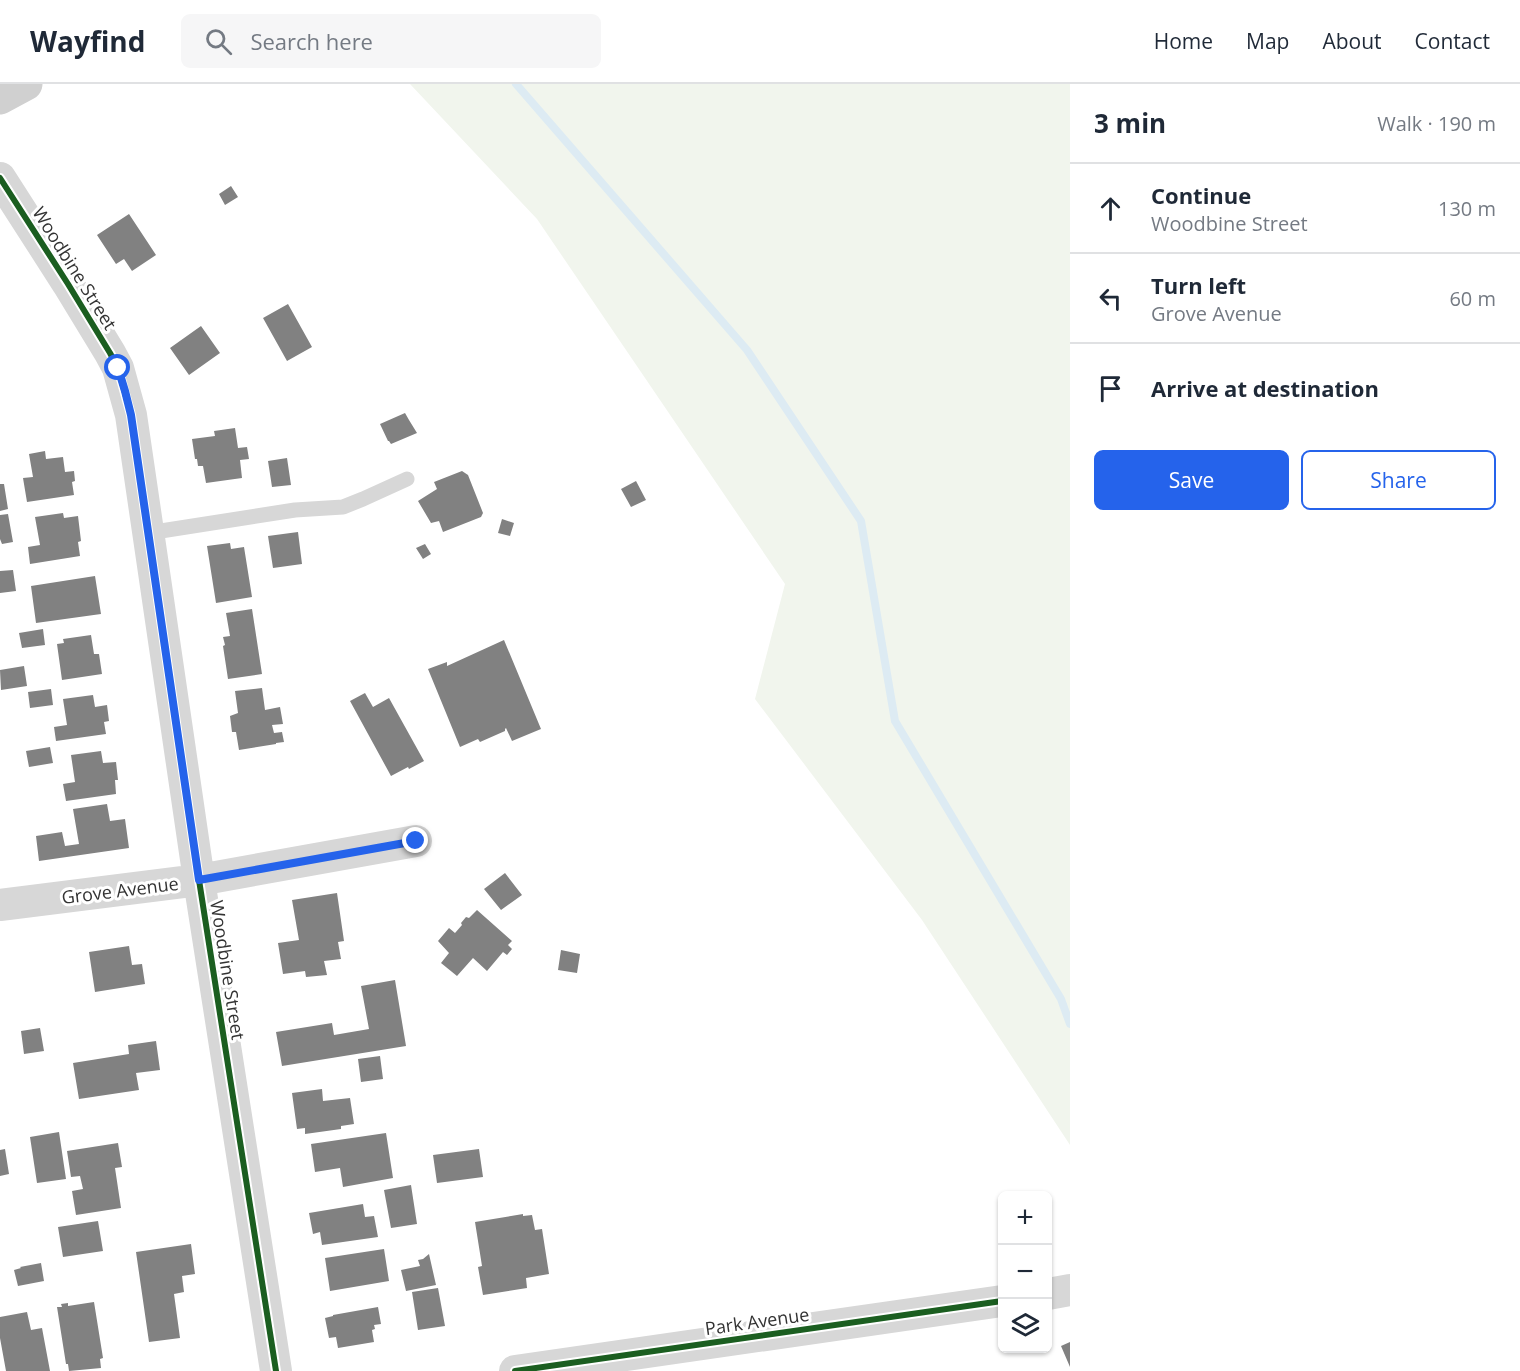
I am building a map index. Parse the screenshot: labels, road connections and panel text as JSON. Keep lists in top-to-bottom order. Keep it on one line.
{"streets":{"street":["Woodbine Street","Grove Avenue","Park Avenue"]},"crossings":[["Woodbine Street","Grove Avenue"]],"page":{"header":"Wayfind","search":"Search here","nav":["Home","Map","About","Contact"],"heading":["3 min","Walk · 190 m"],"list":[["Continue","Woodbine Street","130 m"],["Turn left","Grove Avenue","60 m"],"Arrive at destination"],"buttons":["Save","Share"],"map_buttons":["+","−"]}}
